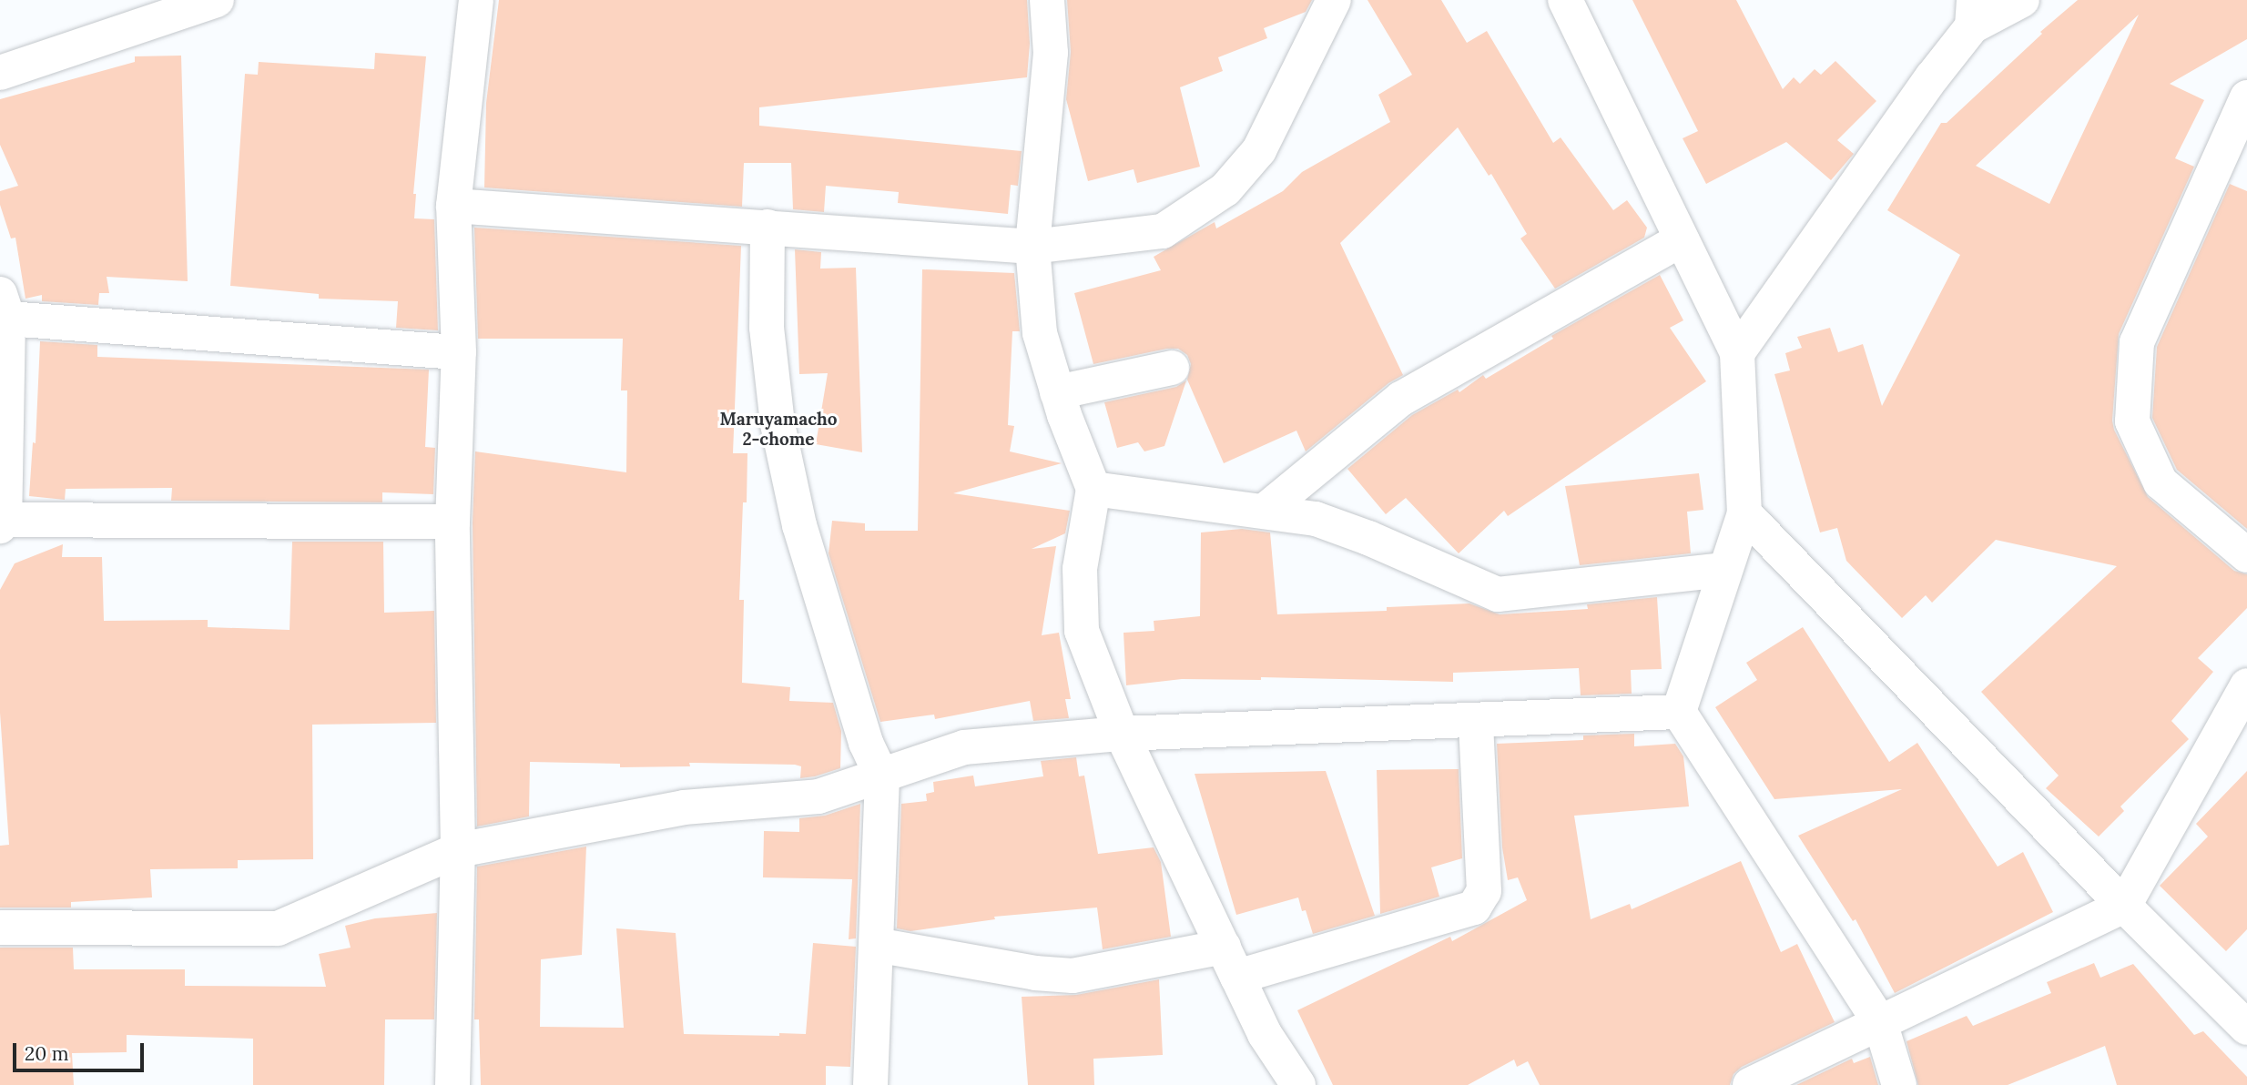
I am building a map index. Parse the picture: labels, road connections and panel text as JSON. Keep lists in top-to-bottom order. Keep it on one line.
{"districts":["Maruyamacho 2-chome"],"scale_bar":"20 m"}
